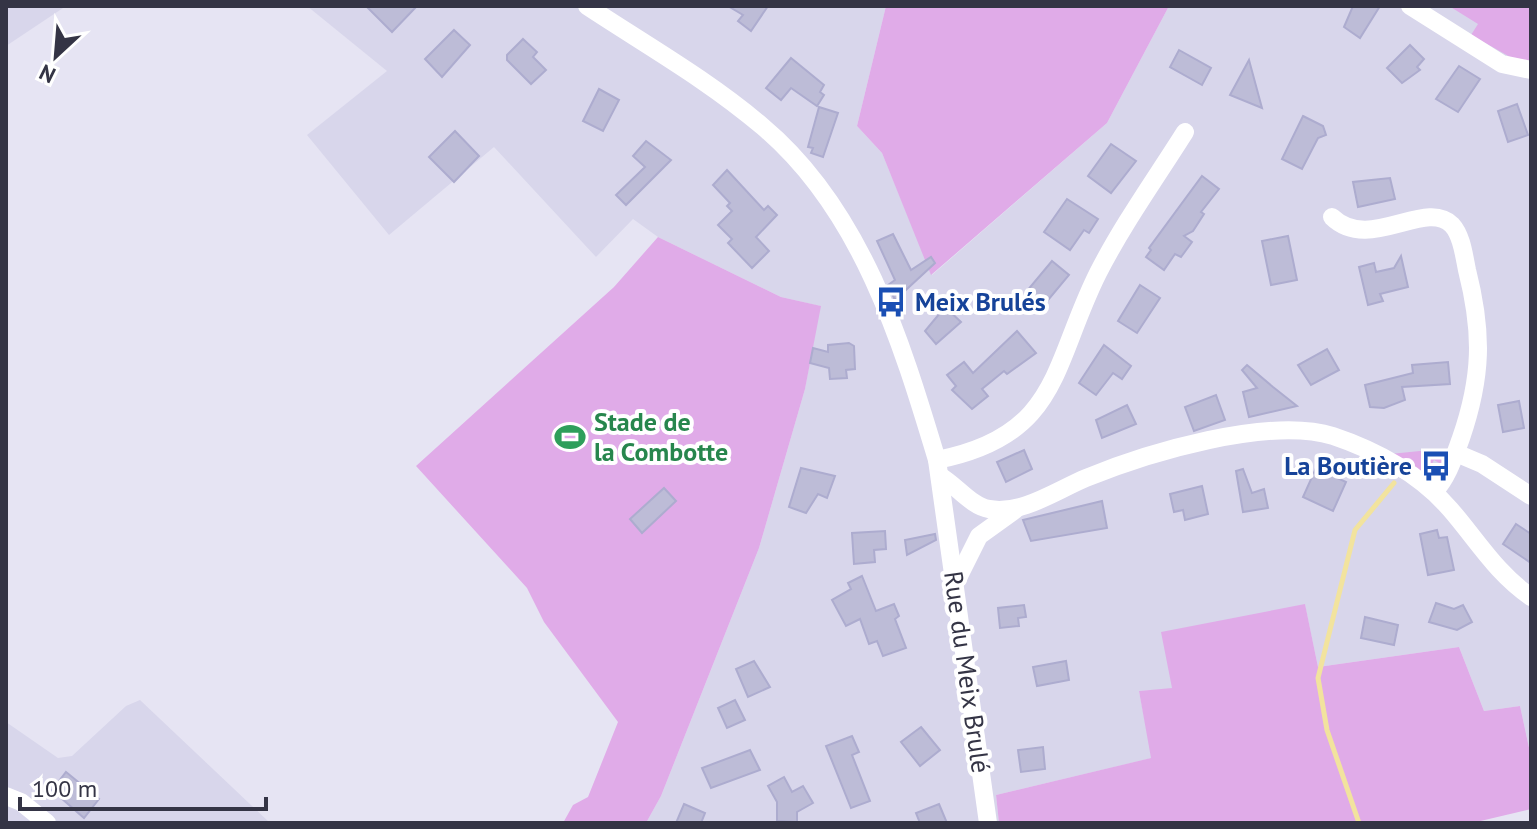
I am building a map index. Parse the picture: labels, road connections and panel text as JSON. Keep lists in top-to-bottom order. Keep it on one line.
{"streets":{"street":["Rue du Meix Brulé"]},"places":{"bus stop":["Meix Brulés","La Boutière"],"sports":["Stade de la Combotte"]},"scale_bar":"100 m","north":"bottom left"}
